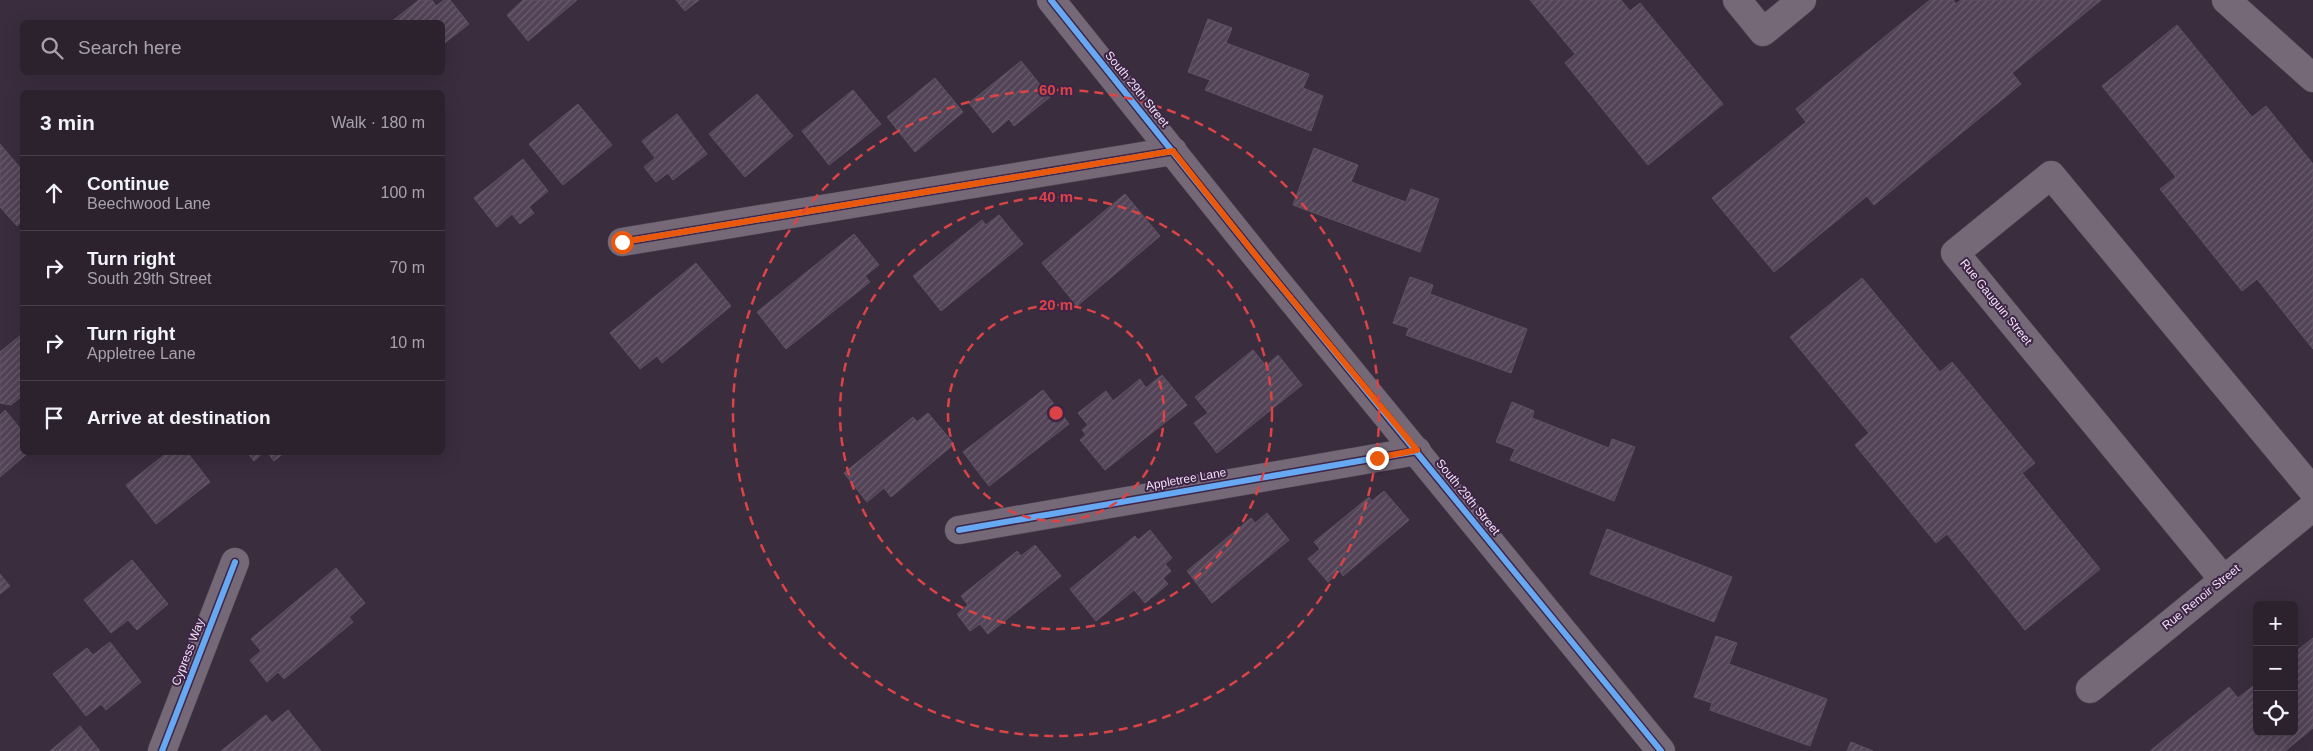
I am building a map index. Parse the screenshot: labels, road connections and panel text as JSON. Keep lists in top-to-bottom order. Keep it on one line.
{"streets":{"street":["South 29th Street","Rue Gauguin Street","Appletree Lane","Rue Renoir Street","Cypress Way"]},"crossings":[["South 29th Street","Appletree Lane"],["Rue Gauguin Street","Rue Renoir Street"]],"page":{"search":"Search here","heading":["3 min","Walk · 180 m"],"list":[["Continue","Beechwood Lane","100 m"],["Turn right","South 29th Street","70 m"],["Turn right","Appletree Lane","10 m"],"Arrive at destination"],"map_buttons":["+","−"]},"rings":["60 m","40 m","20 m"]}
